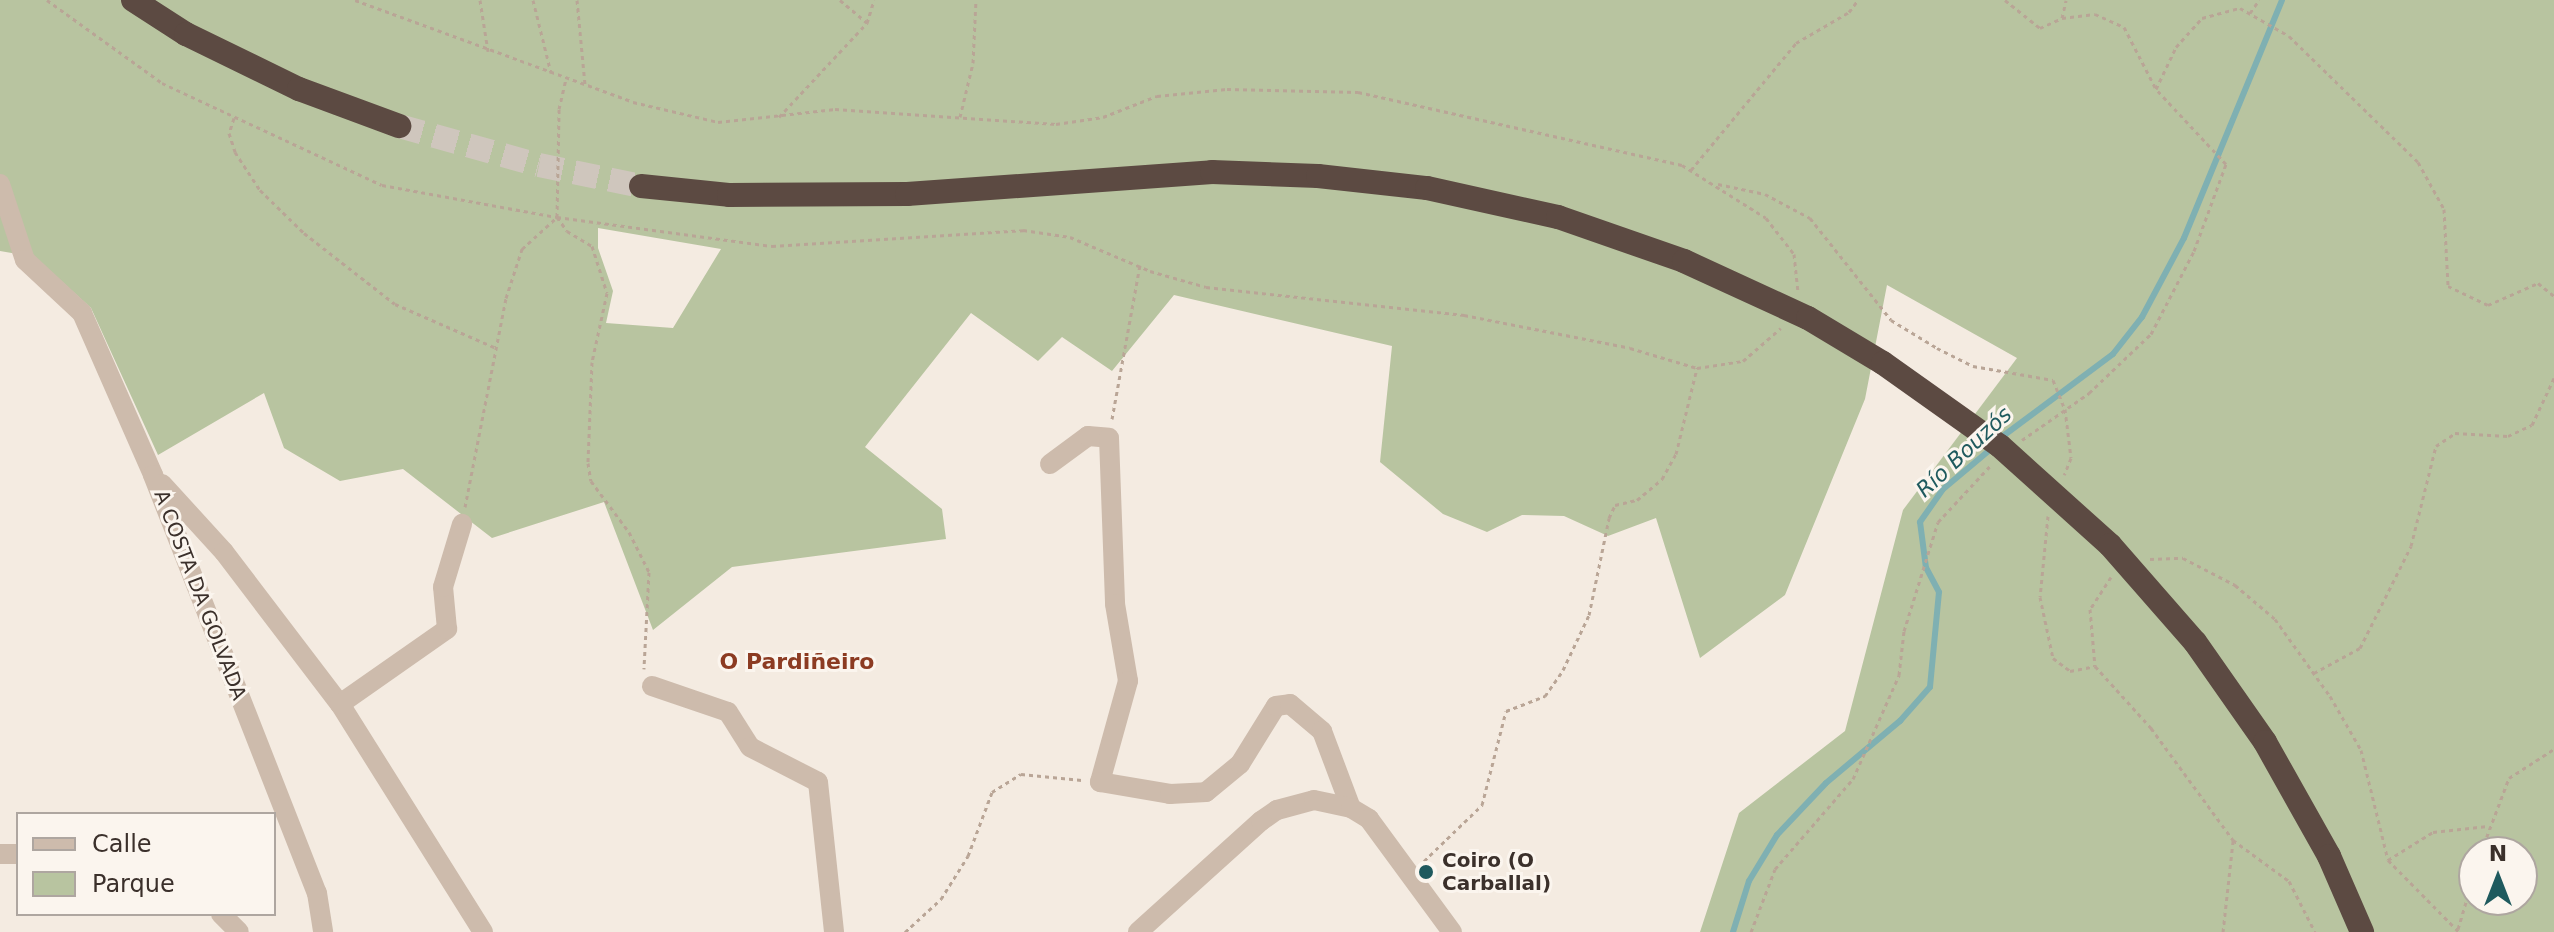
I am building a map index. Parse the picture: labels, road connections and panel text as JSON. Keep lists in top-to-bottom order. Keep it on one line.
{"streets":{"street":["A COSTA DA GOLVADA"]},"districts":["O Pardiñeiro"],"water":["Río Bouzós"],"places":["Coiro (O Carballal)"],"legend":["Calle","Parque"],"north":"top"}
